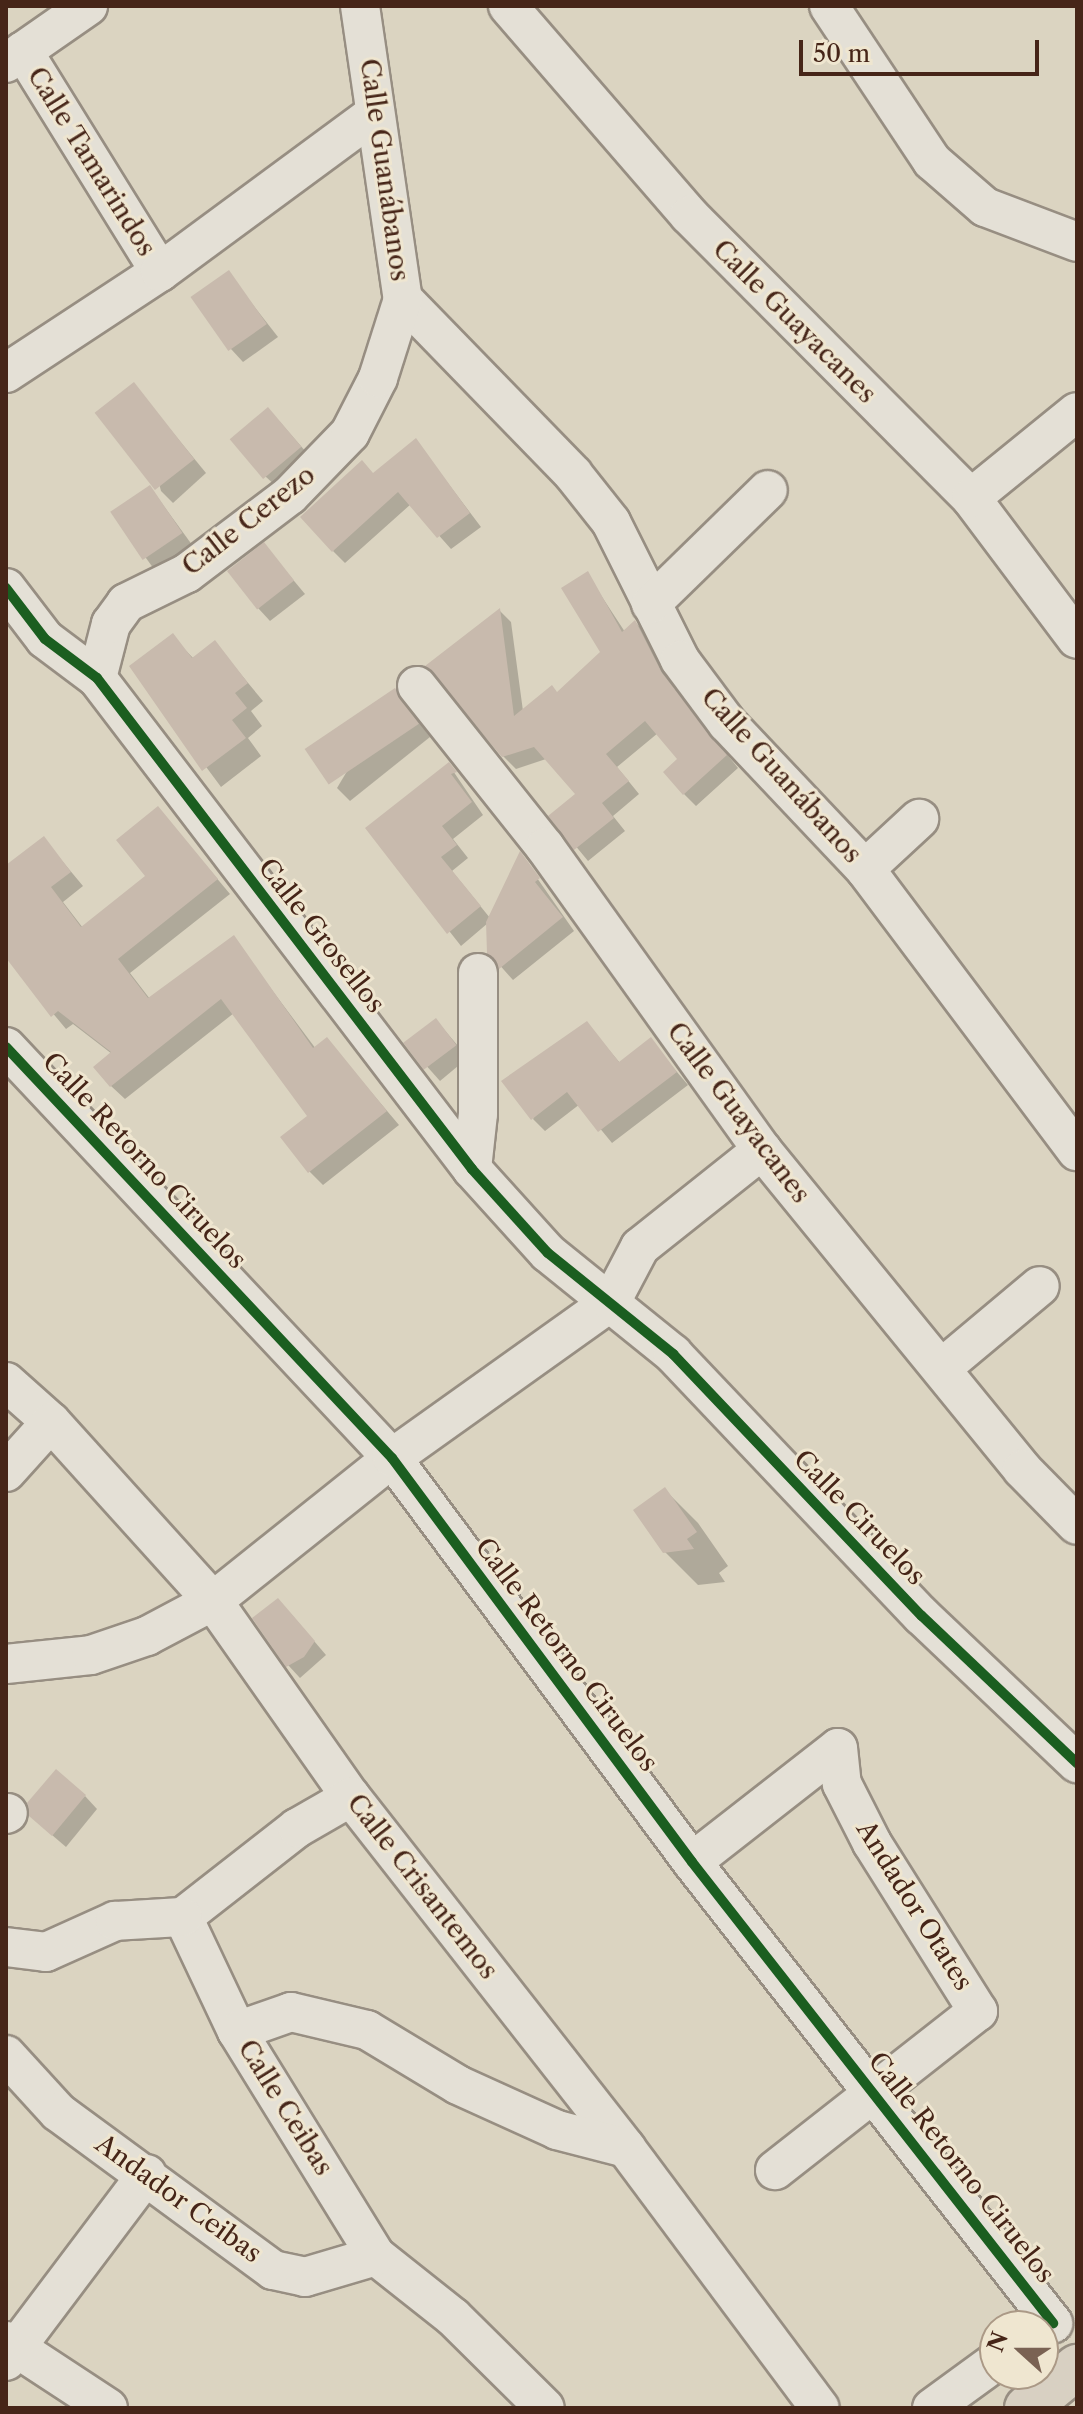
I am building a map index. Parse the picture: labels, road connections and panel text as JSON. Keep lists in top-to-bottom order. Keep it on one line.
{"streets":{"street":["Calle Tamarindos","Calle Guanábanos","Calle Guayacanes","Calle Cerezo","Calle Grosellos","Calle Retorno Ciruelos","Calle Ciruelos","Calle Crisantemos","Andador Otates","Calle Ceibas","Andador Ceibas"]},"crossings":[["Calle Tamarindos","Calle Guanábanos"],["Calle Guanábanos","Calle Cerezo"],["Calle Cerezo","Calle Grosellos"],["Calle Grosellos","Calle Ciruelos"],["Calle Retorno Ciruelos","Andador Otates"],["Calle Ceibas","Andador Ceibas"]],"scale_bar":"50 m","north":"left"}
